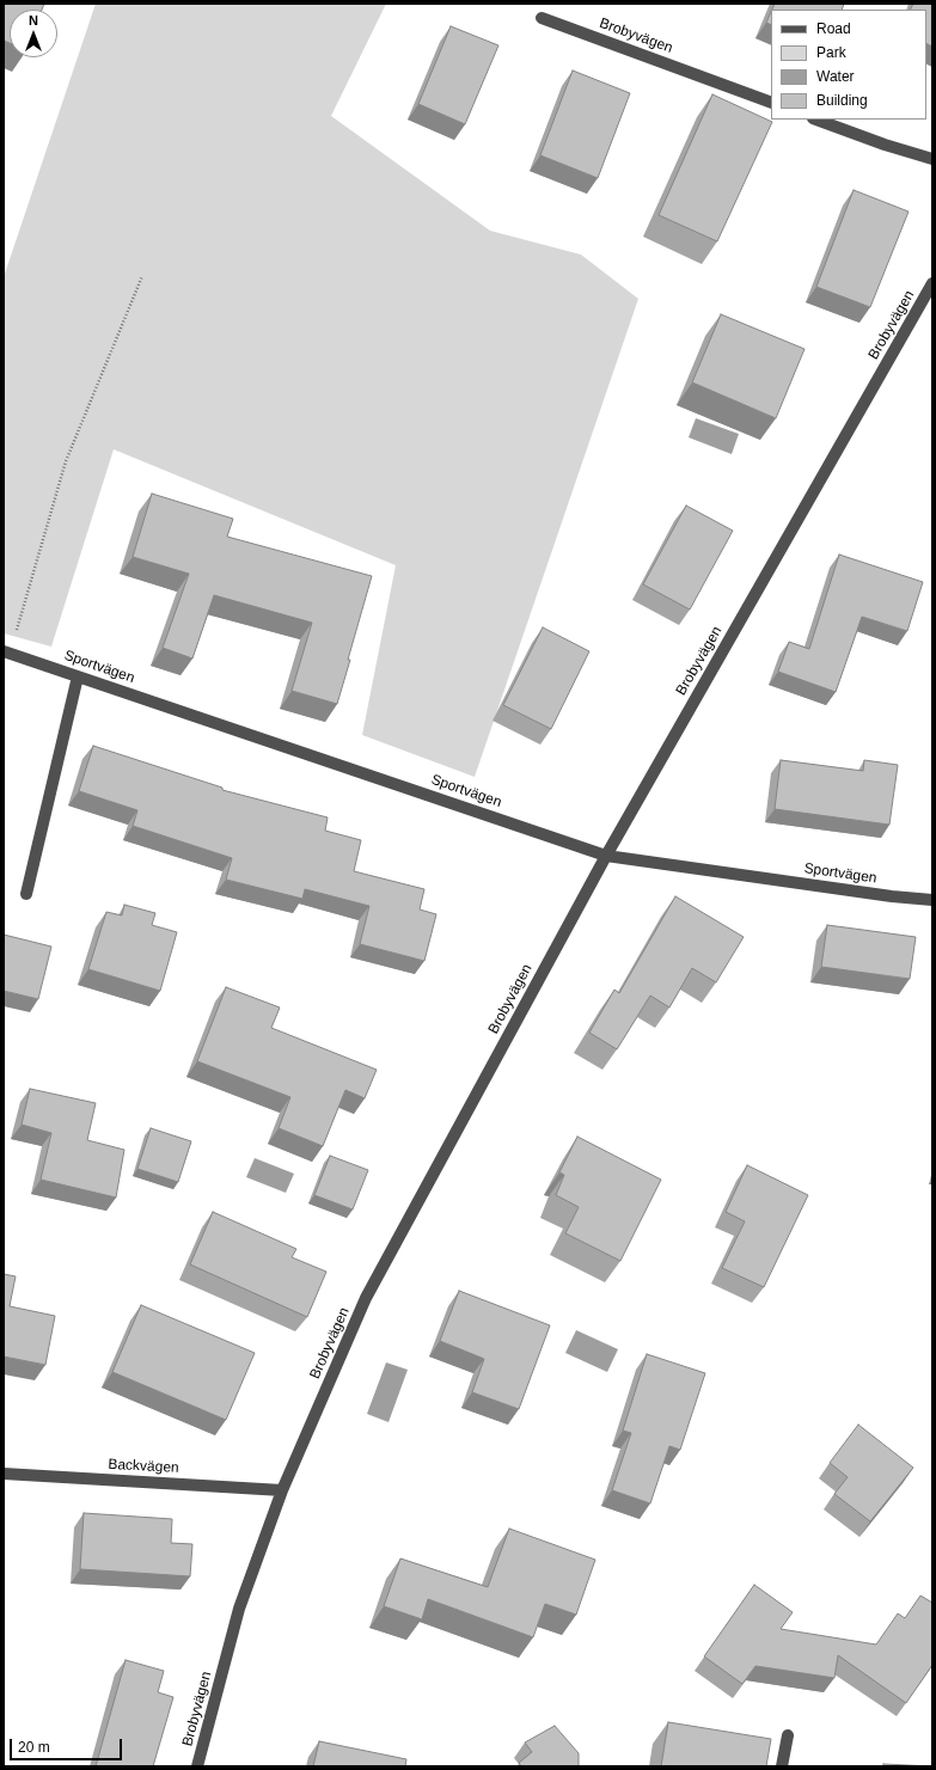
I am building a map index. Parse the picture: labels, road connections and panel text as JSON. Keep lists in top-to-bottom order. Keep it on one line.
{"streets":{"street":["Brobyvägen","Sportvägen","Backvägen"]},"crossings":[["Brobyvägen","Sportvägen"],["Brobyvägen","Backvägen"]],"legend":["Road","Park","Water","Building"],"scale_bar":"20 m","north":"top"}
